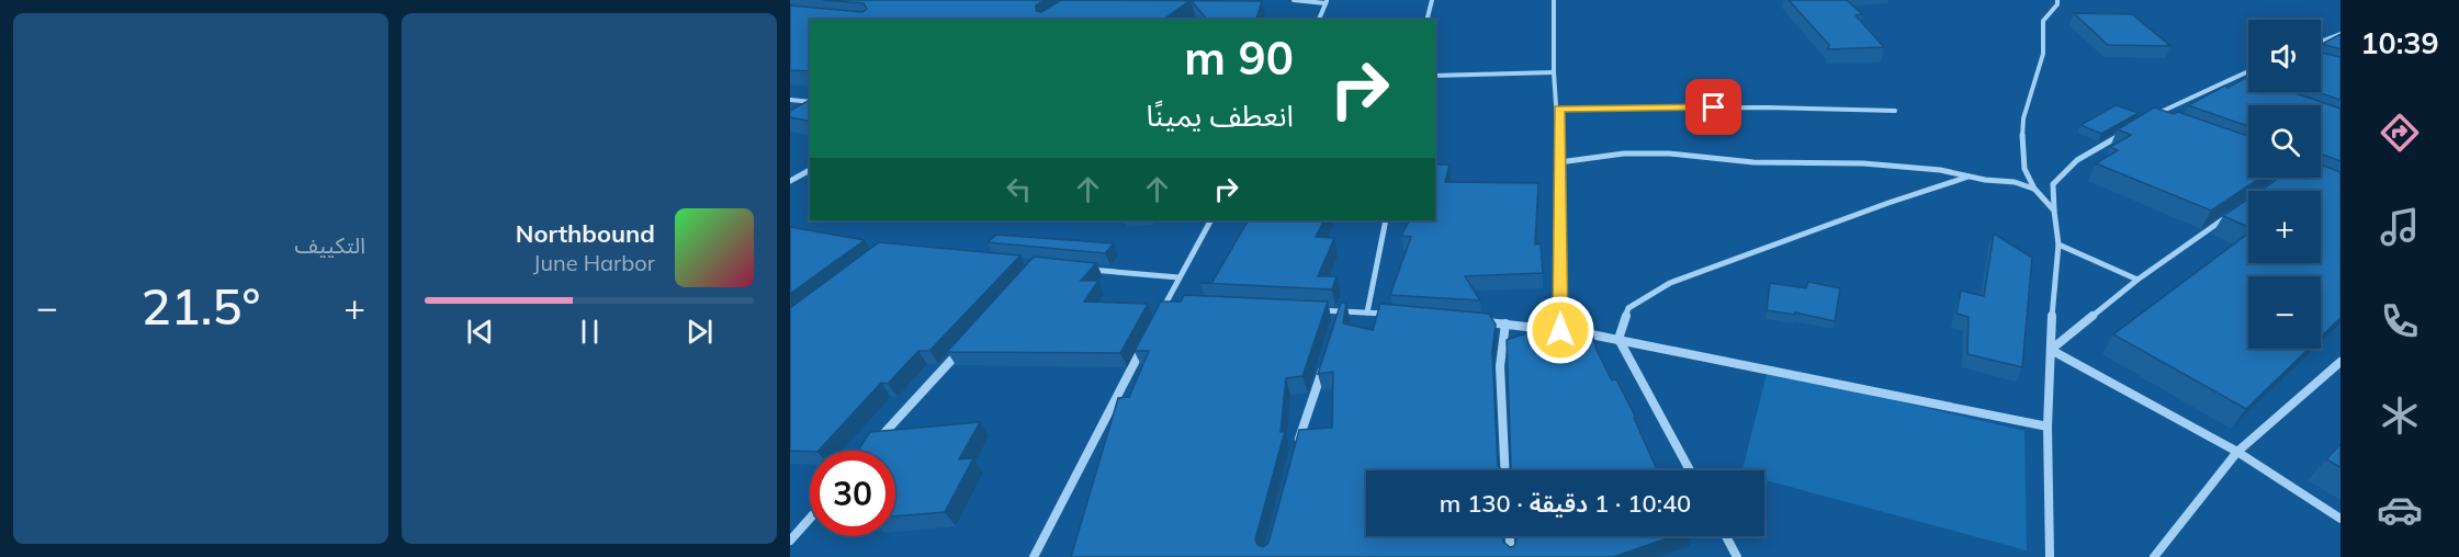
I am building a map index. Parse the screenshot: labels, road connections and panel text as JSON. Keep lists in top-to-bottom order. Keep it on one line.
{"page":{"tabs":"10:39","tile":"التكييف","map_buttons":["+","−"],"turn":["90 m","انعطف يمينًا"],"song":["Northbound","June Harbor"],"heat":["−","21.5°","+"],"limit":"30","trip":"10:40 · 1 دقيقة · 130 m"}}
